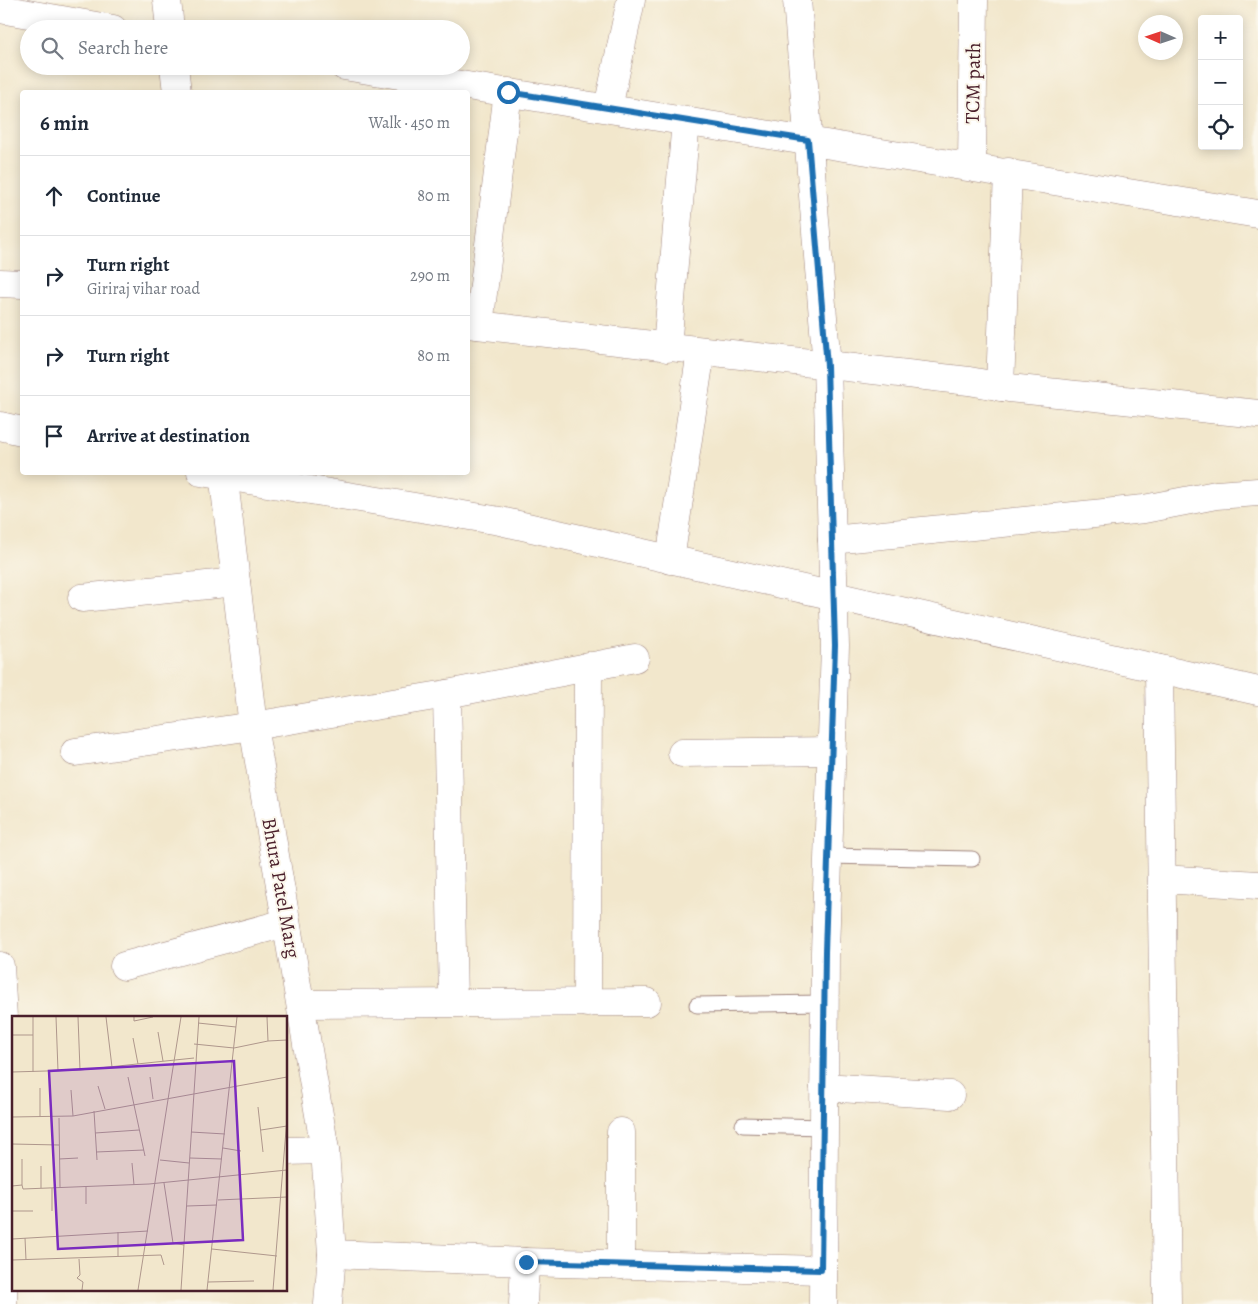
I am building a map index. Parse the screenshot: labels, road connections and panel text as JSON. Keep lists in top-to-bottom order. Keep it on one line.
{"streets":{"street":["TCM path","Bhura Patel Marg"]},"north":"left","page":{"map_buttons":["+","−"],"search":"Search here","heading":["6 min","Walk · 450 m"],"list":[["Continue","80 m"],["Turn right","Giriraj vihar road","290 m"],["Turn right","80 m"],"Arrive at destination"]}}
